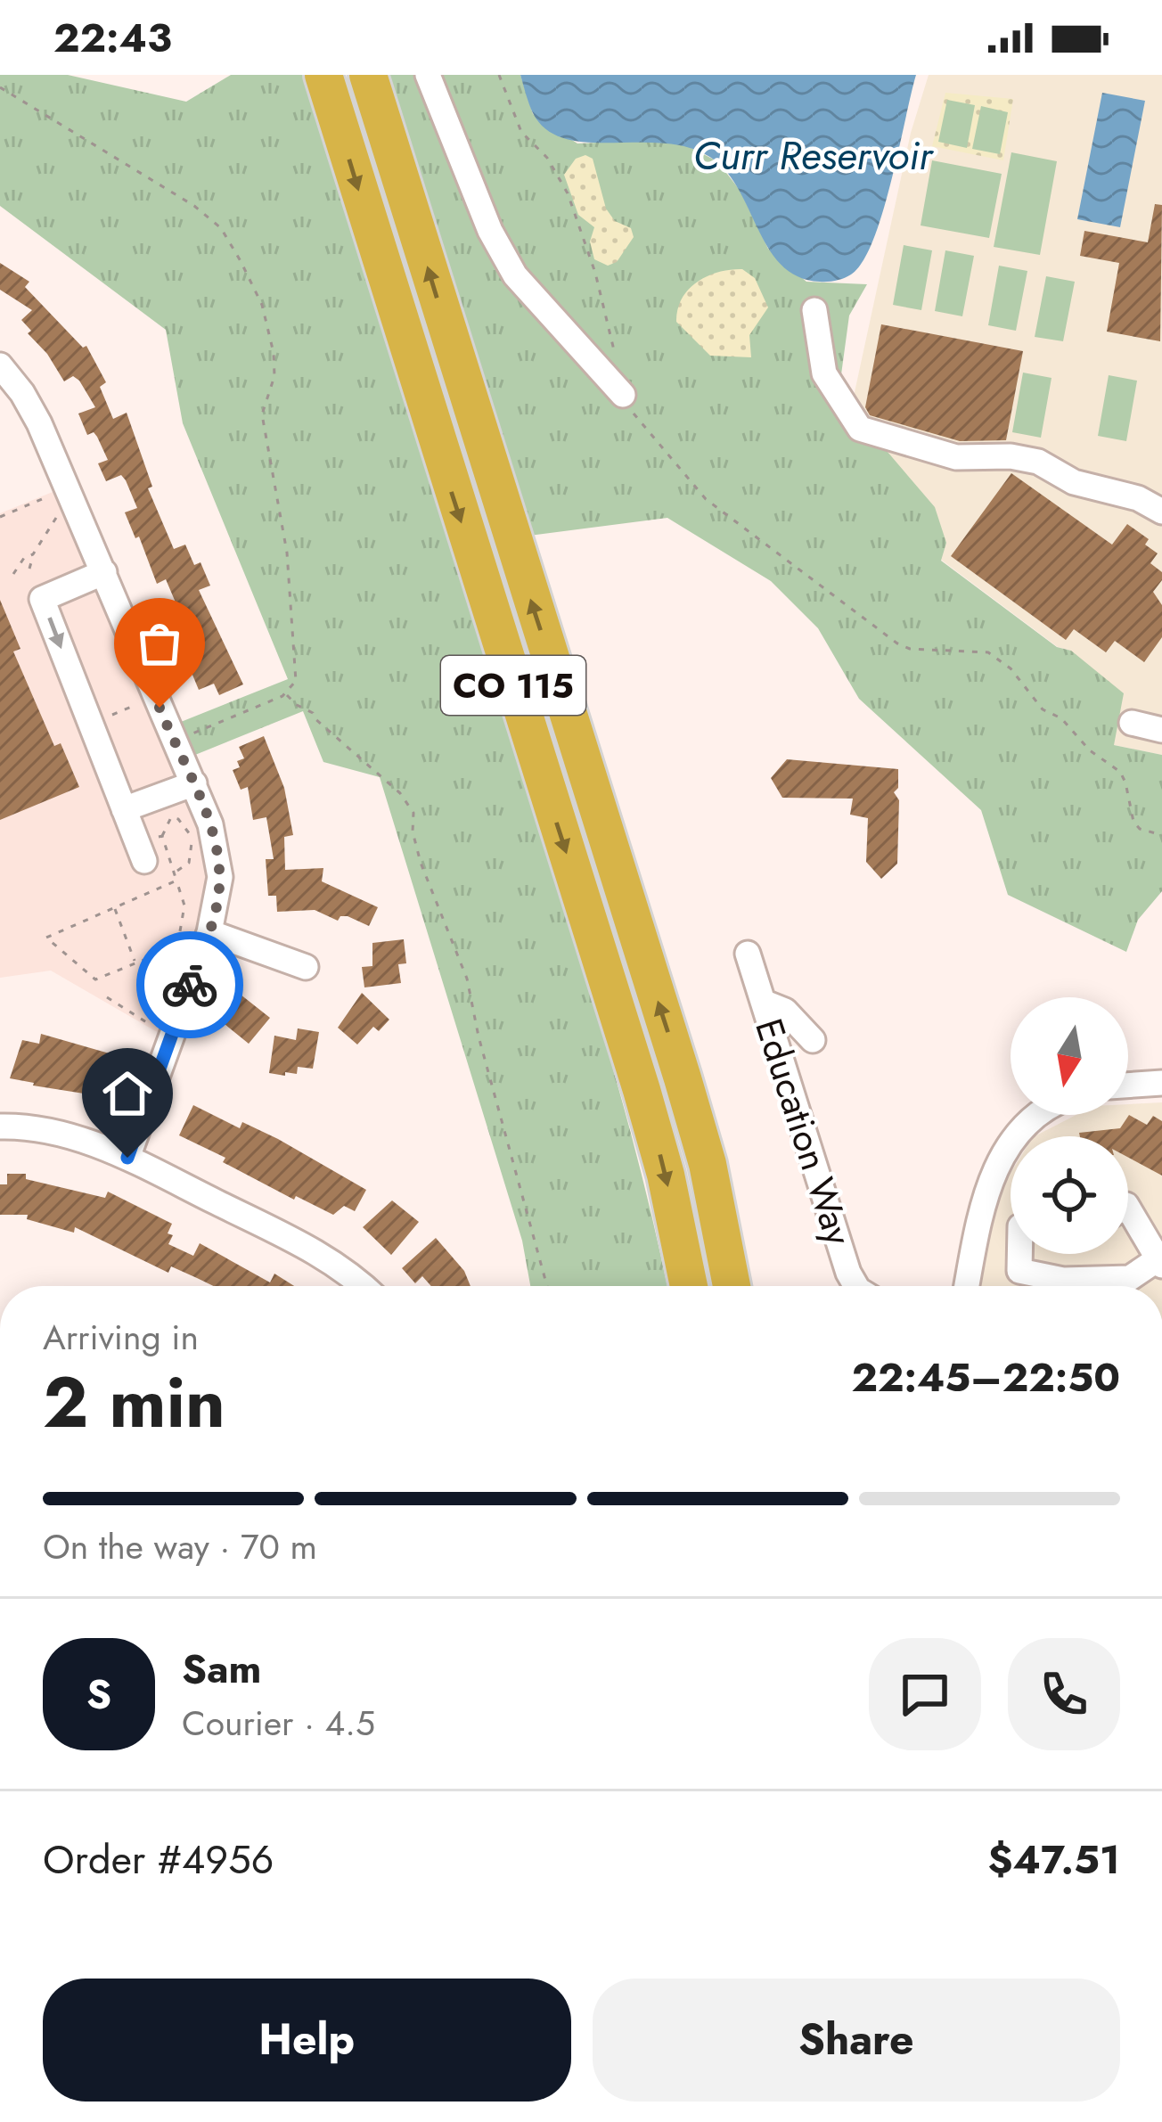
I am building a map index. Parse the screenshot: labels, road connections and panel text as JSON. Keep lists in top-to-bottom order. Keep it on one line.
{"streets":{"highway":["CO 115"],"street":["Education Way"]},"water":["Curr Reservoir"],"north":"bottom","page":{"status":"22:43","heading":["2 min","Arriving in","22:45–22:50"],"panel":["Sam","Courier · 4.5","Order #4956","$47.51"],"bar":"On the way · 70 m","round":"S","buttons":["Help","Share"]}}
